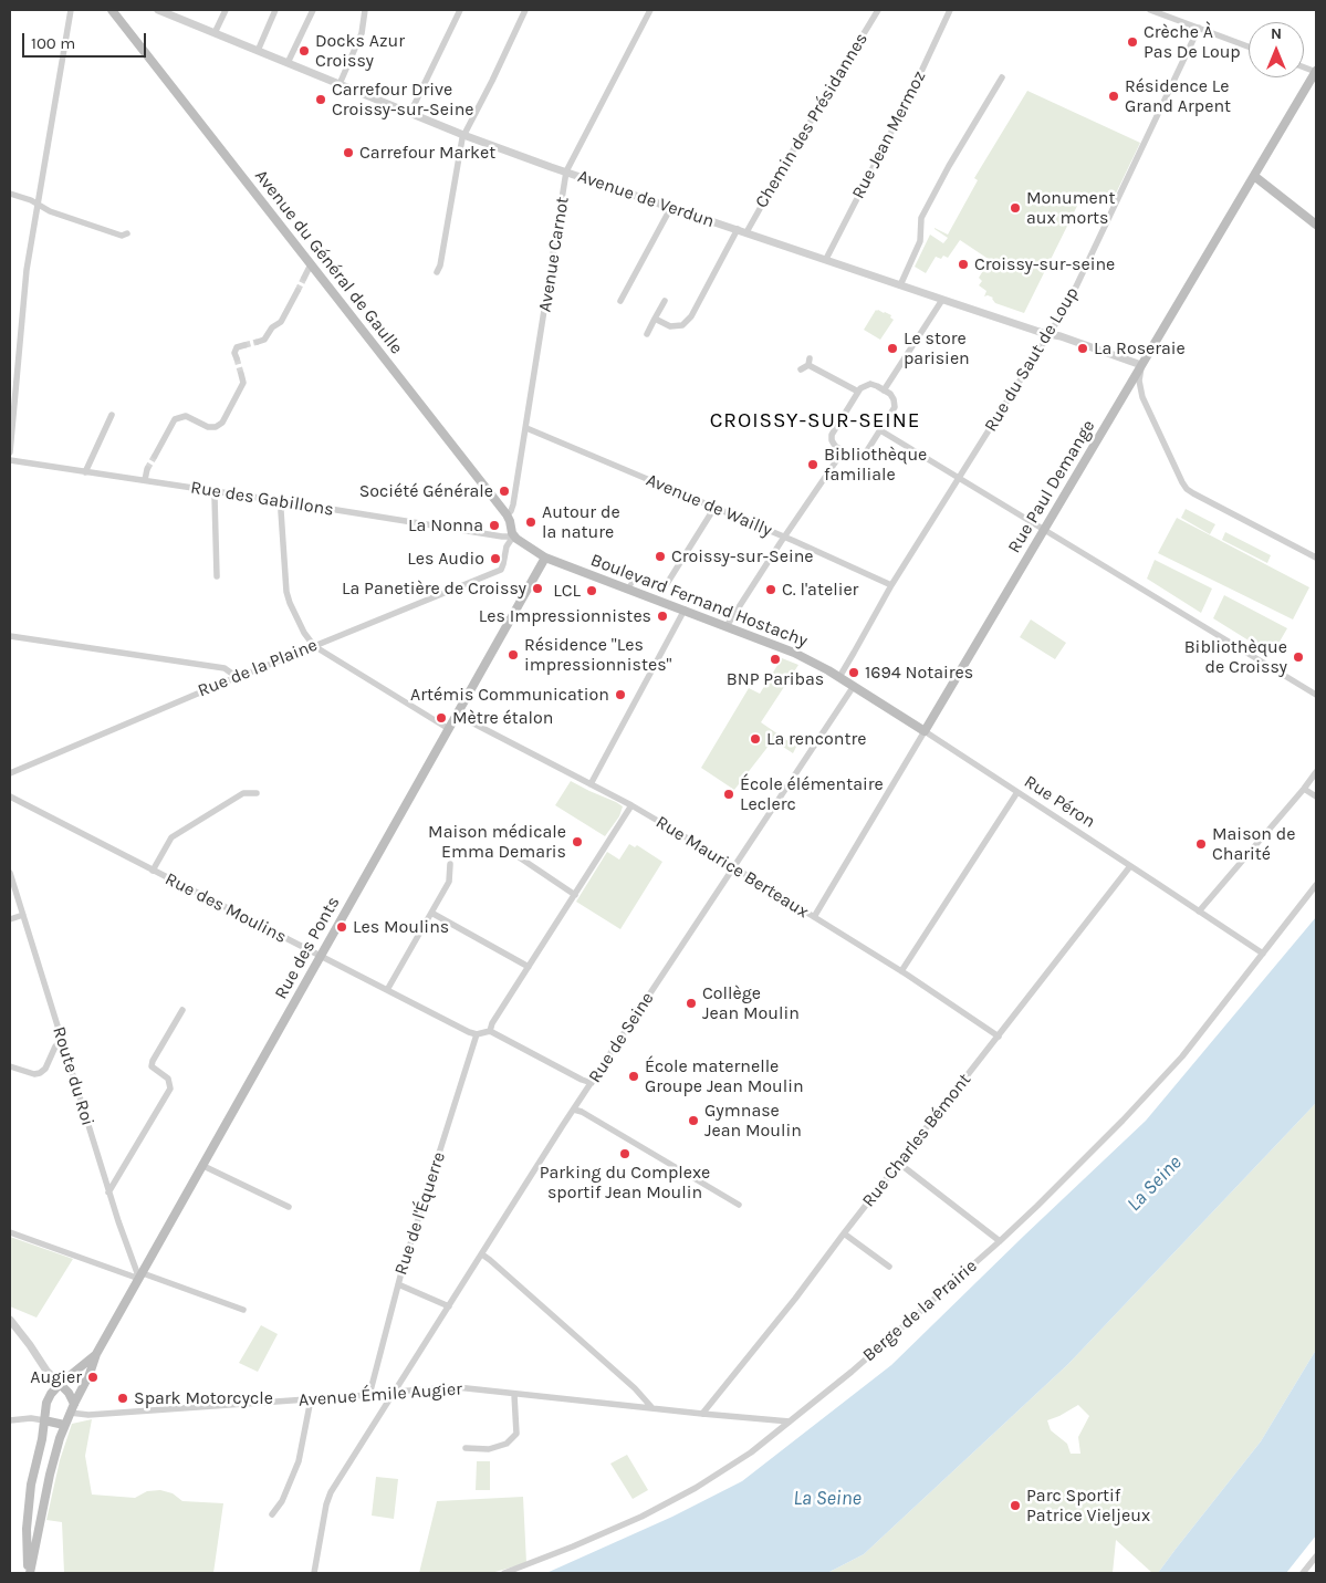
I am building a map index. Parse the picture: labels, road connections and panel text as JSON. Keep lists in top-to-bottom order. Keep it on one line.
{"streets":{"main road":["Avenue du Général de Gaulle","Rue Paul Demange","Boulevard Fernand Hostachy","Rue Péron","Rue des Ponts"],"street":["Chemin des Présidannes","Rue Jean Mermoz","Avenue de Verdun","Avenue Carnot","Rue du Saut de Loup","Rue des Gabillons","Avenue de Wailly","Rue de la Plaine","Rue Maurice Berteaux","Rue des Moulins","Rue de Seine","Route du Roi","Rue Charles Bémont","Rue de l'Équerre","Berge de la Prairie","Avenue Émile Augier"]},"crossings":[["Chemin des Présidannes","Avenue de Verdun"],["Rue Jean Mermoz","Avenue de Verdun"],["Avenue de Verdun","Avenue Carnot"],["Avenue de Verdun","Rue du Saut de Loup"],["Avenue de Verdun","Rue Paul Demange"],["Avenue Carnot","Avenue du Général de Gaulle"],["Avenue Carnot","Avenue de Wailly"],["Avenue du Général de Gaulle","Rue des Gabillons"],["Avenue du Général de Gaulle","Boulevard Fernand Hostachy"],["Avenue du Général de Gaulle","Rue de la Plaine"],["Rue du Saut de Loup","Avenue de Wailly"],["Rue du Saut de Loup","Boulevard Fernand Hostachy"],["Rue du Saut de Loup","Rue Péron"],["Rue Paul Demange","Rue Péron"],["Rue Paul Demange","Rue Maurice Berteaux"],["Rue des Gabillons","Boulevard Fernand Hostachy"],["Rue des Gabillons","Rue de la Plaine"],["Boulevard Fernand Hostachy","Rue de la Plaine"],["Boulevard Fernand Hostachy","Rue Péron"],["Boulevard Fernand Hostachy","Rue des Ponts"],["Rue Péron","Rue de Seine"],["Rue Péron","Rue Charles Bémont"],["Rue Péron","Berge de la Prairie"],["Rue Maurice Berteaux","Rue des Ponts"],["Rue Maurice Berteaux","Rue de Seine"],["Rue Maurice Berteaux","Rue Charles Bémont"],["Rue des Moulins","Rue des Ponts"],["Rue des Moulins","Rue de l'Équerre"],["Rue des Ponts","Route du Roi"],["Rue des Ponts","Avenue Émile Augier"],["Rue de Seine","Avenue Émile Augier"],["Rue Charles Bémont","Avenue Émile Augier"],["Rue de l'Équerre","Avenue Émile Augier"],["Berge de la Prairie","Avenue Émile Augier"]],"districts":["CROISSY-SUR-SEINE"],"water":["La Seine"],"places":["Crèche À Pas De Loup","Docks Azur Croissy","Résidence Le Grand Arpent","Carrefour Drive Croissy-sur-Seine","Carrefour Market","Monument aux morts","Croissy-sur-seine","Le store parisien","La Roseraie","Bibliothèque familiale","Société Générale","Autour de la nature","La Nonna","Croissy-sur-Seine","Les Audio","La Panetière de Croissy","C. l'atelier","LCL","Les Impressionnistes","Résidence \"Les impressionnistes\"","Bibliothèque de Croissy","BNP Paribas","1694 Notaires","Artémis Communication","Mètre étalon","La rencontre","École élémentaire Leclerc","Maison médicale Emma Demaris","Maison de Charité","Les Moulins","Collège Jean Moulin","École maternelle Groupe Jean Moulin","Gymnase Jean Moulin","Parking du Complexe sportif Jean Moulin","Augier","Spark Motorcycle","Parc Sportif Patrice Vieljeux"],"scale_bar":"100 m","north":"top"}
